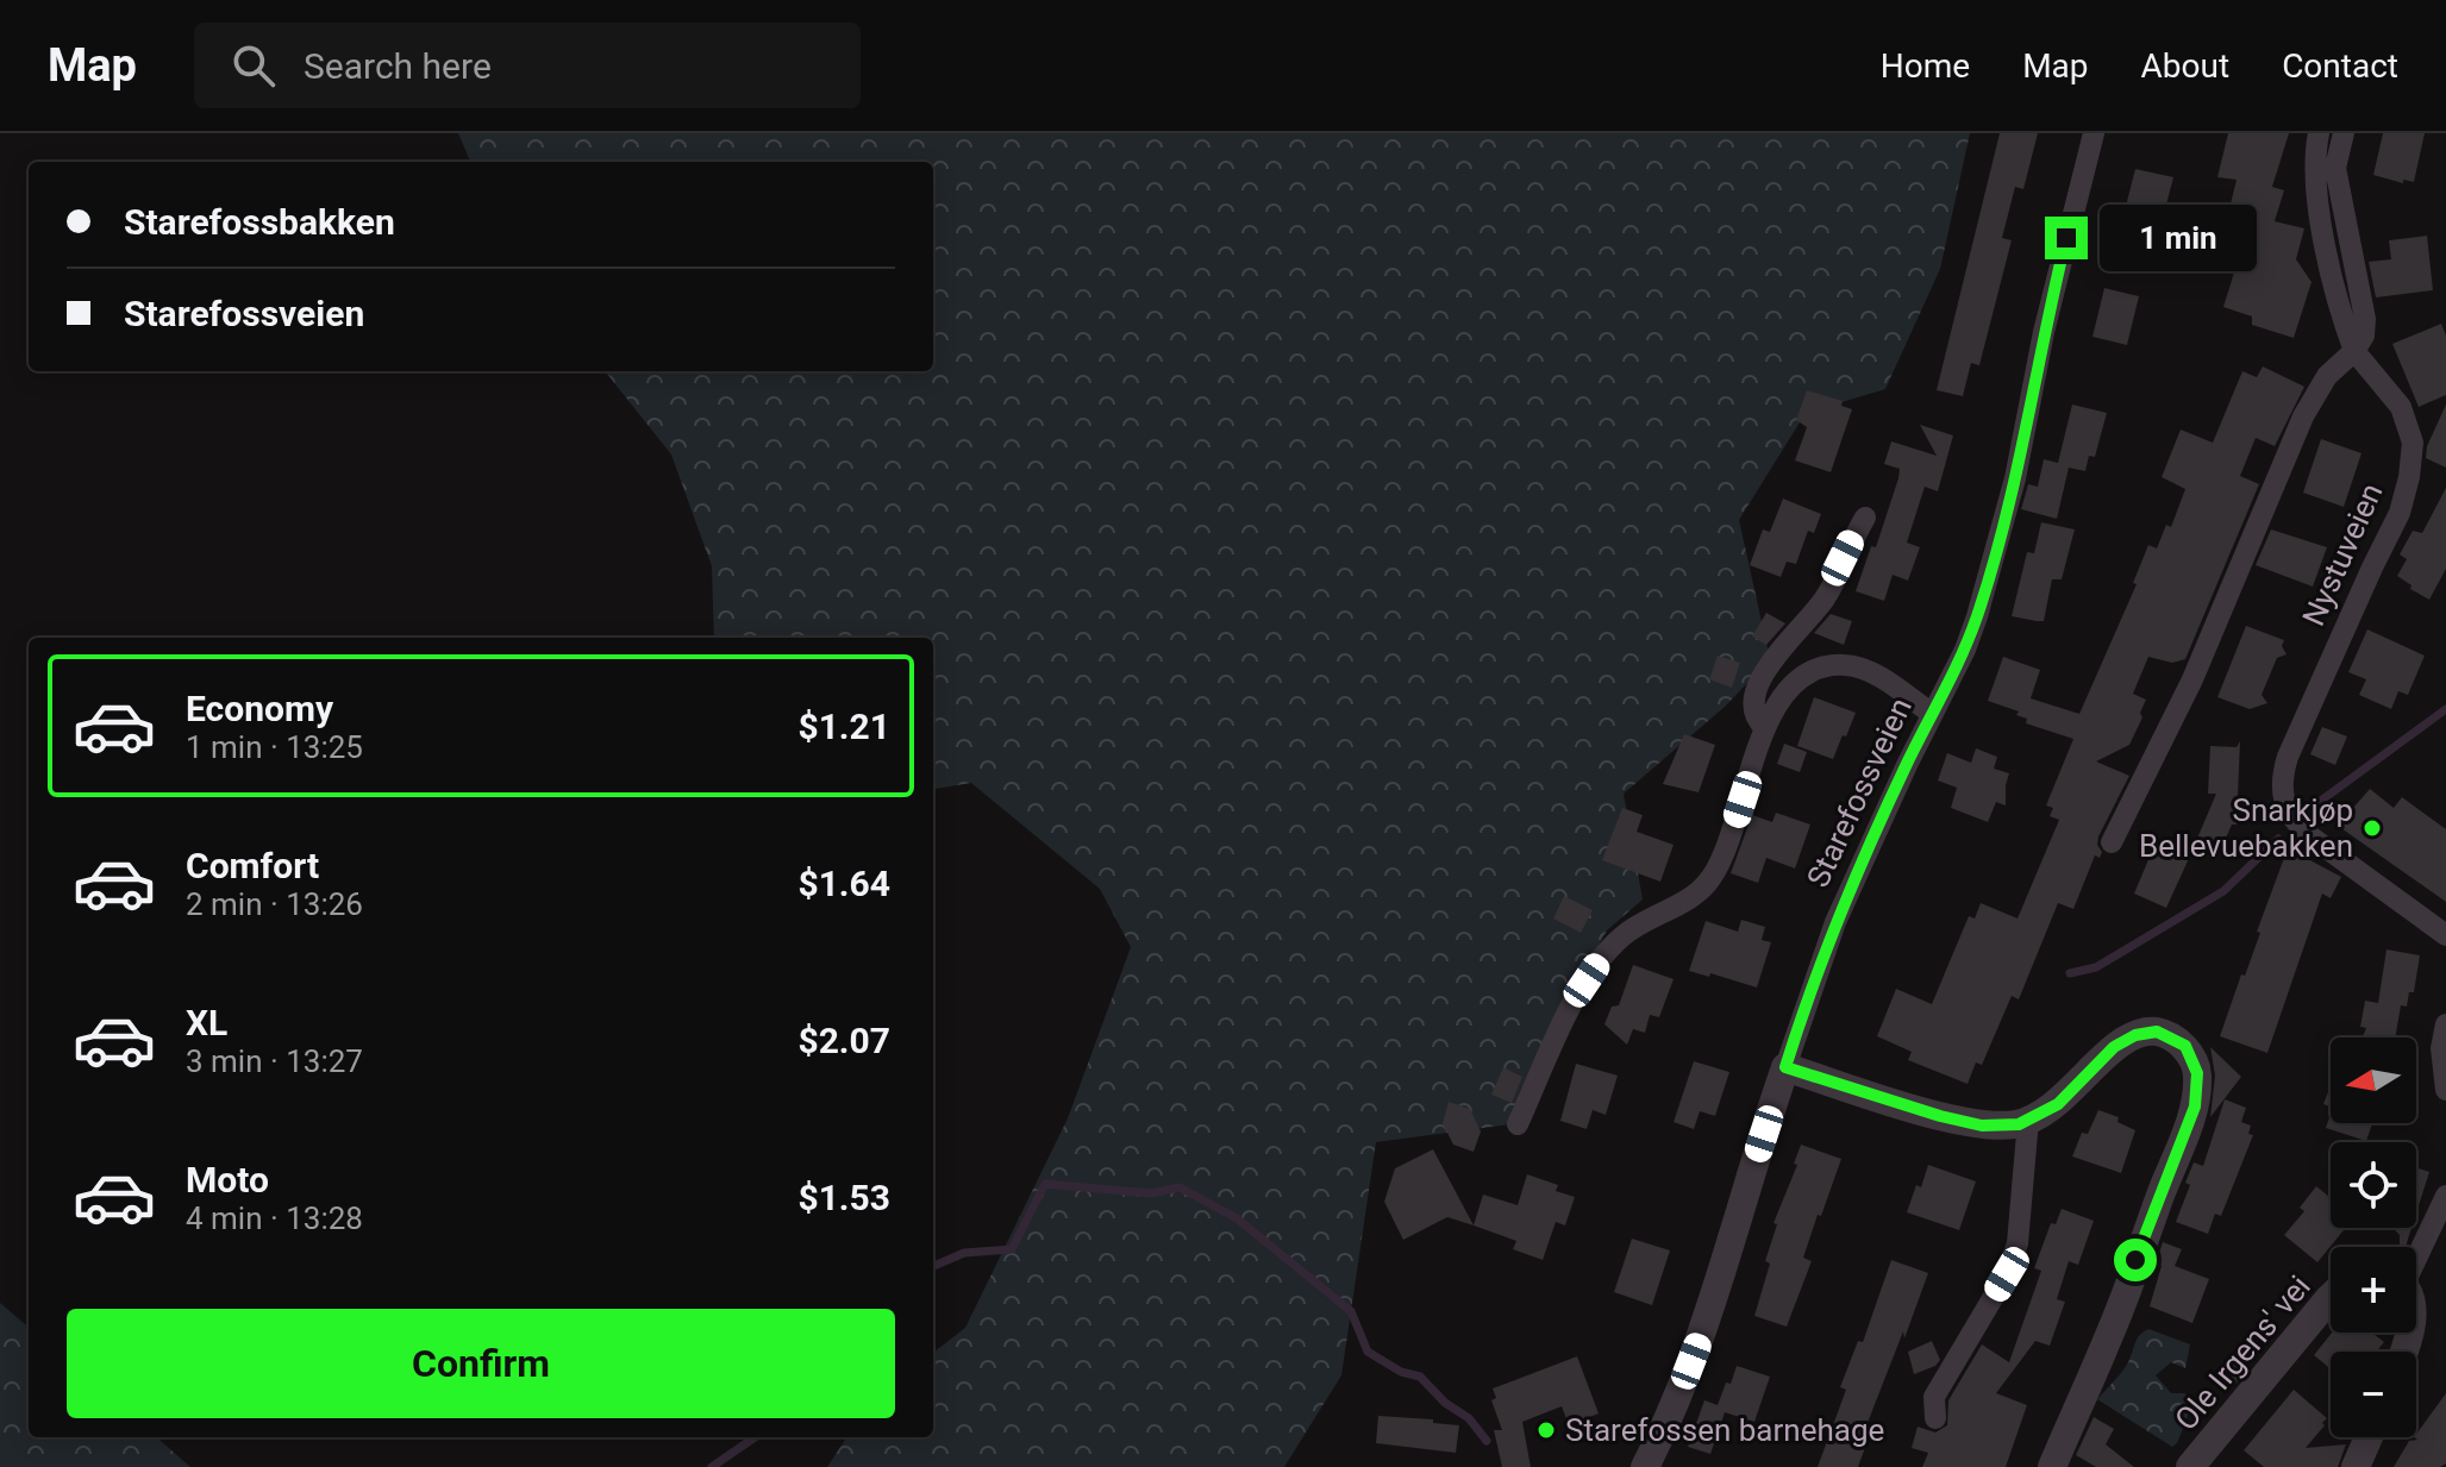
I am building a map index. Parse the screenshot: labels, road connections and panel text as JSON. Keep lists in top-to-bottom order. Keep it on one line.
{"streets":{"street":["Nystuveien","Starefossveien","Ole Irgens' vei"]},"places":["Snarkjøp Bellevuebakken","Starefossen barnehage"],"north":"left","page":{"header":"Map","search":"Search here","nav":["Home","Map","About","Contact"],"banner":["Starefossbakken","Starefossveien"],"bubble":"1 min","list":[{"name":"Economy","note":"1 min · 13:25","value":"$1.21"},{"name":"Comfort","note":"2 min · 13:26","value":"$1.64"},{"name":"XL","note":"3 min · 13:27","value":"$2.07"},{"name":"Moto","note":"4 min · 13:28","value":"$1.53"}],"map_buttons":["+","−"],"buttons":"Confirm"}}
